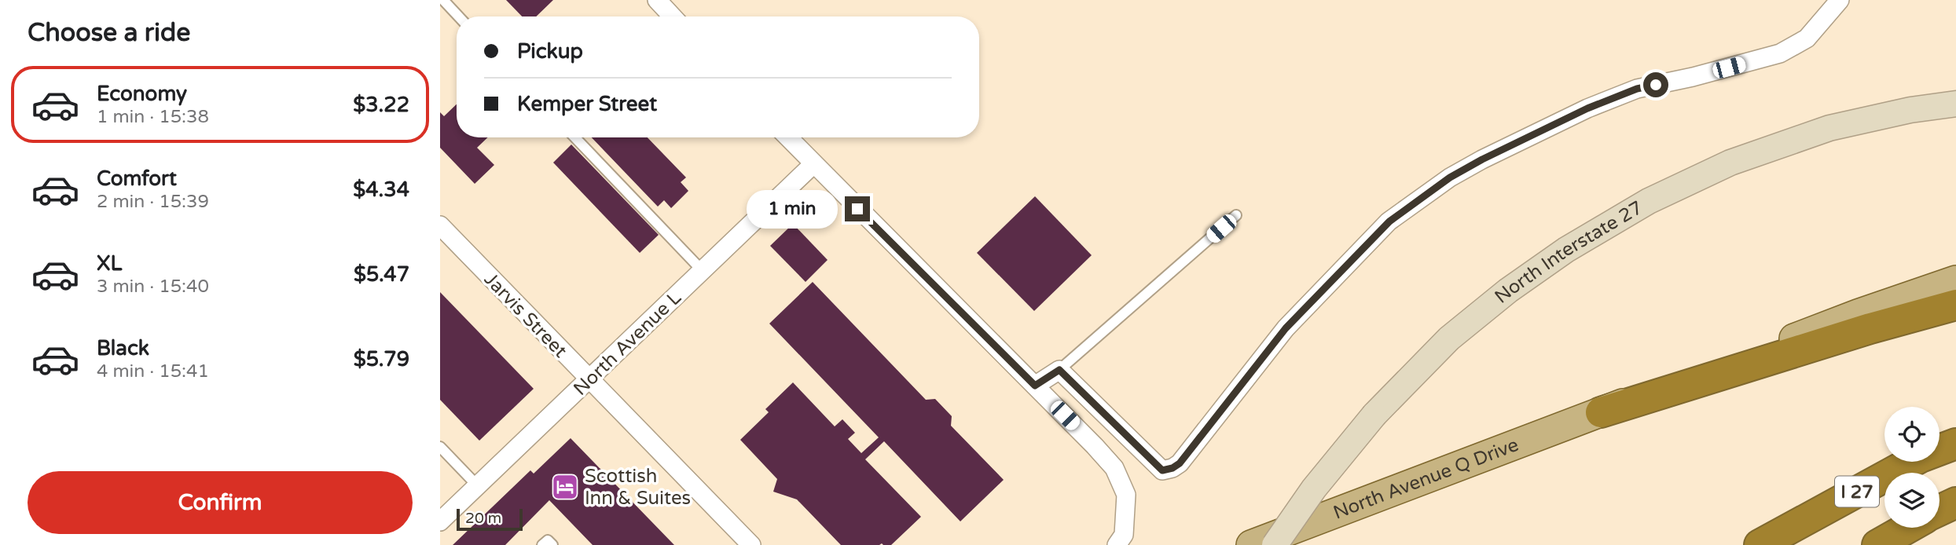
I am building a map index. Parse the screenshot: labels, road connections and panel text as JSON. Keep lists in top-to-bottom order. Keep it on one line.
{"streets":{"highway":["I 27"],"main road":["North Interstate 27","North Avenue Q Drive"],"street":["Jarvis Street","North Avenue L"]},"crossings":[["Jarvis Street","North Avenue L"]],"places":{"hotel":["Scottish Inn & Suites"]},"scale_bar":"20 m","page":{"heading":"Choose a ride","banner":["Pickup","Kemper Street"],"list":[{"name":"Economy","note":"1 min · 15:38","value":"$3.22"},{"name":"Comfort","note":"2 min · 15:39","value":"$4.34"},{"name":"XL","note":"3 min · 15:40","value":"$5.47"},{"name":"Black","note":"4 min · 15:41","value":"$5.79"}],"bubble":"1 min","buttons":"Confirm","scale":"20 m"}}
